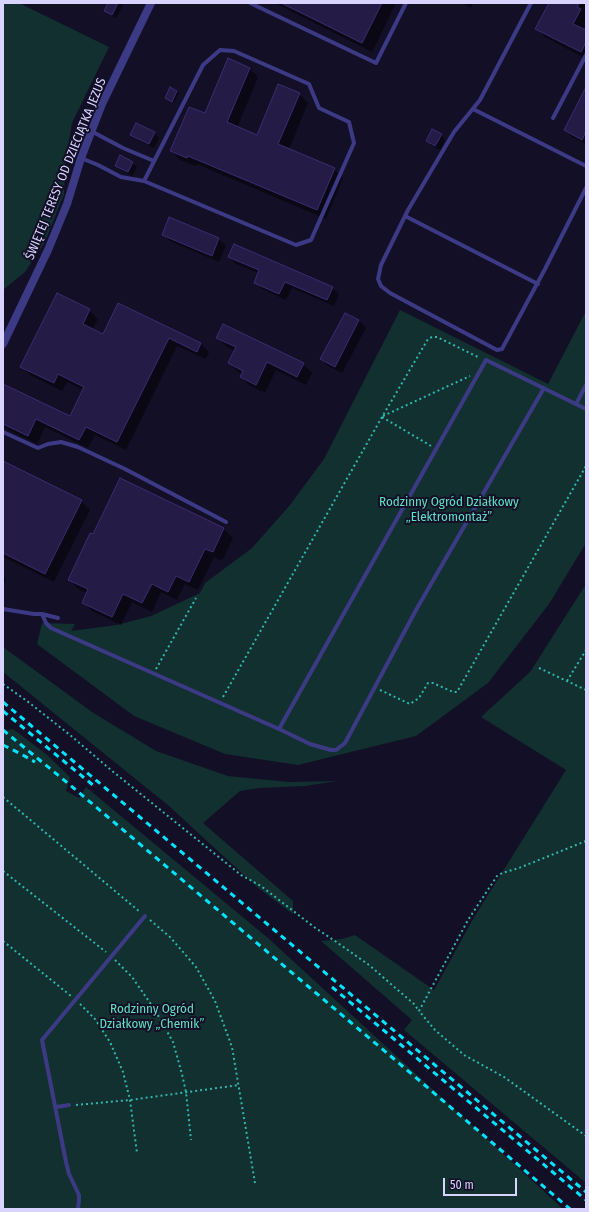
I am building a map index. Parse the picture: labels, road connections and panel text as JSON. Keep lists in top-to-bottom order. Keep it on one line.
{"streets":{"street":["ŚWIĘTEJ TERESY OD DZIECIĄTKA JEZUS"]},"parks":["Rodzinny Ogród Działkowy „Elektromontaż”","Rodzinny Ogród Działkowy „Chemik”"],"scale_bar":"50 m"}
